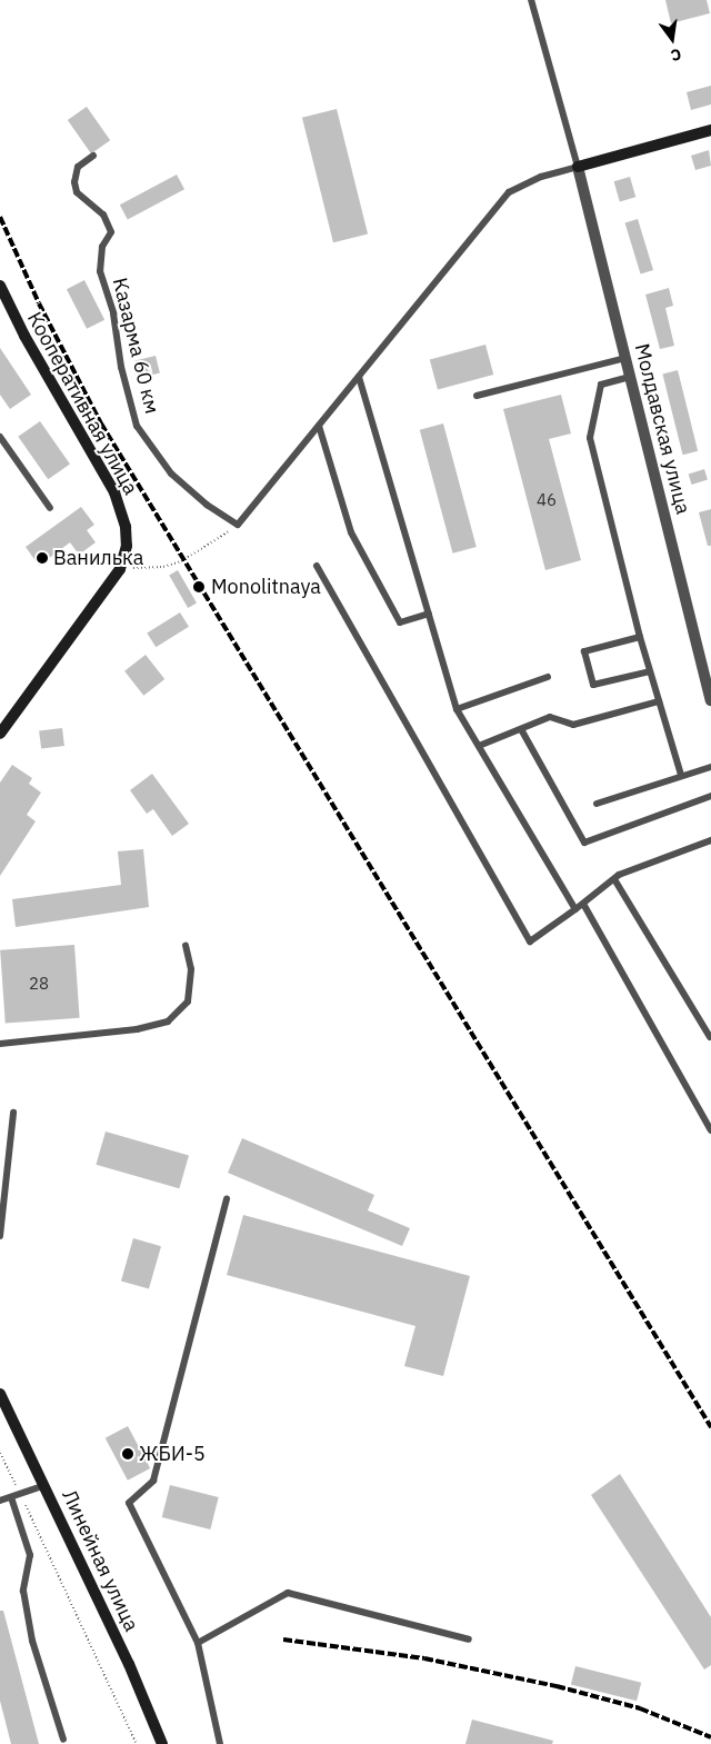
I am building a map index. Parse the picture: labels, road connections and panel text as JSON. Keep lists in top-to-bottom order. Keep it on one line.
{"streets":{"street":["Кооперативная улица","Молдавская улица","Линейная улица"],"lane":["Казарма 60 км"]},"places":["Ванилька","Monolitnaya","ЖБИ-5"],"house_numbers":["46","28"],"north":"bottom"}
